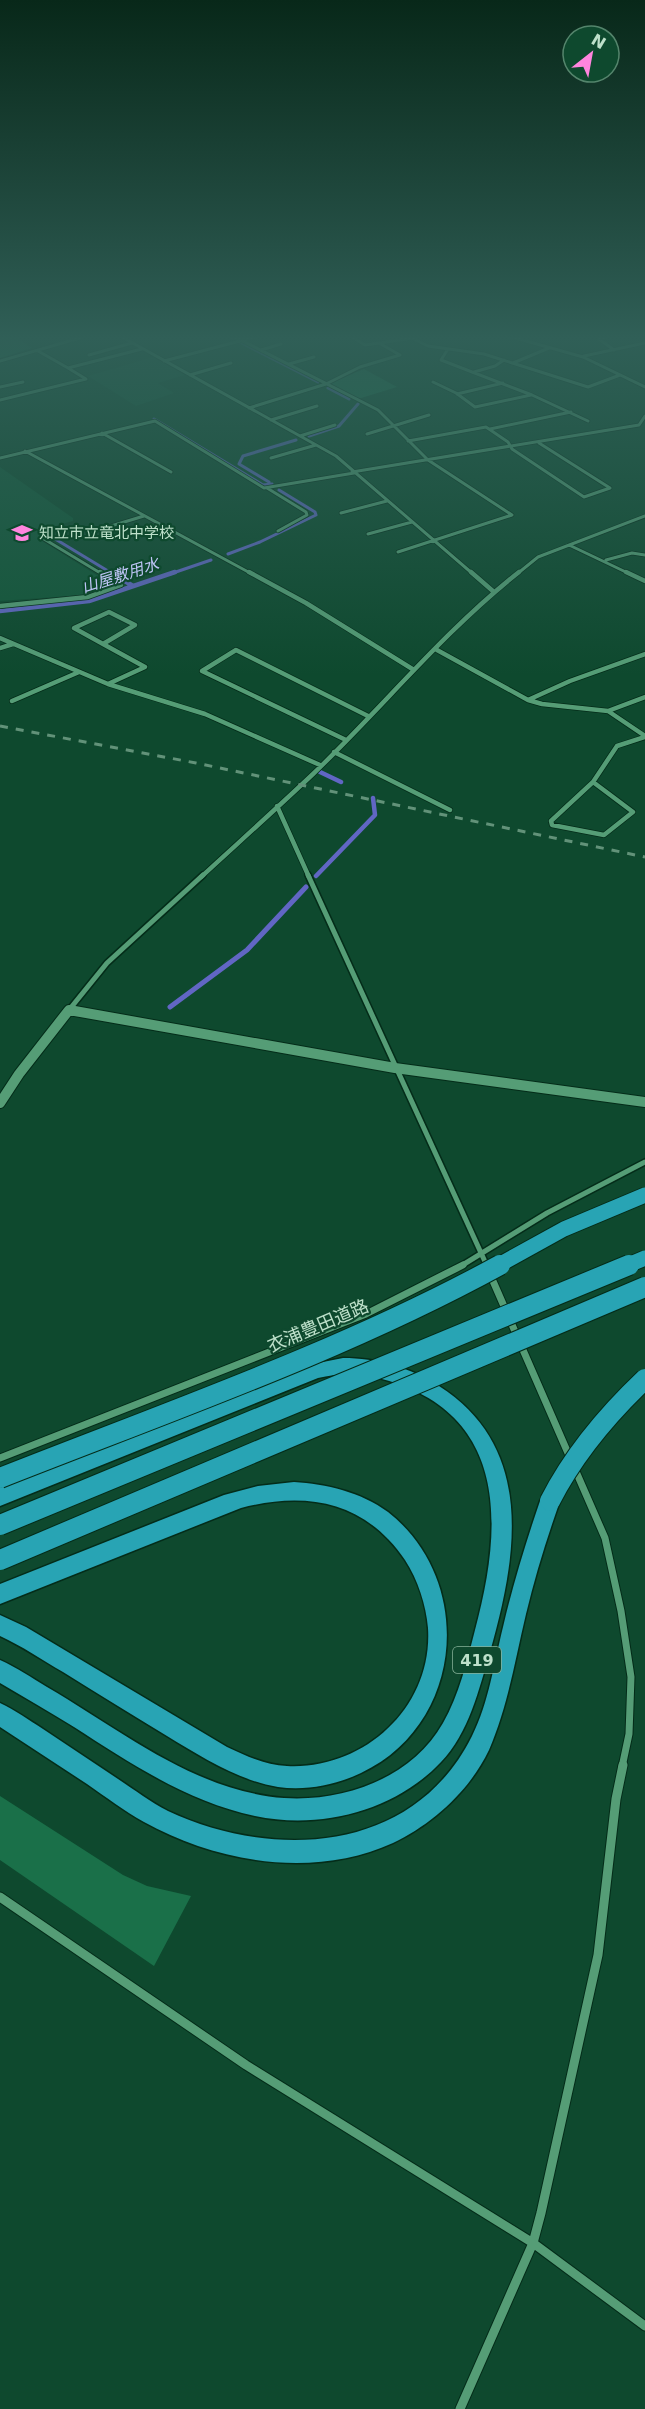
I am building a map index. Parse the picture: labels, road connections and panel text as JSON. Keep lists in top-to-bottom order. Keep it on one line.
{"streets":{"highway":["衣浦豊田道路","419"]},"water":["山屋敷用水"],"places":{"school or university":["知立市立竜北中学校"]},"north":"top right"}
